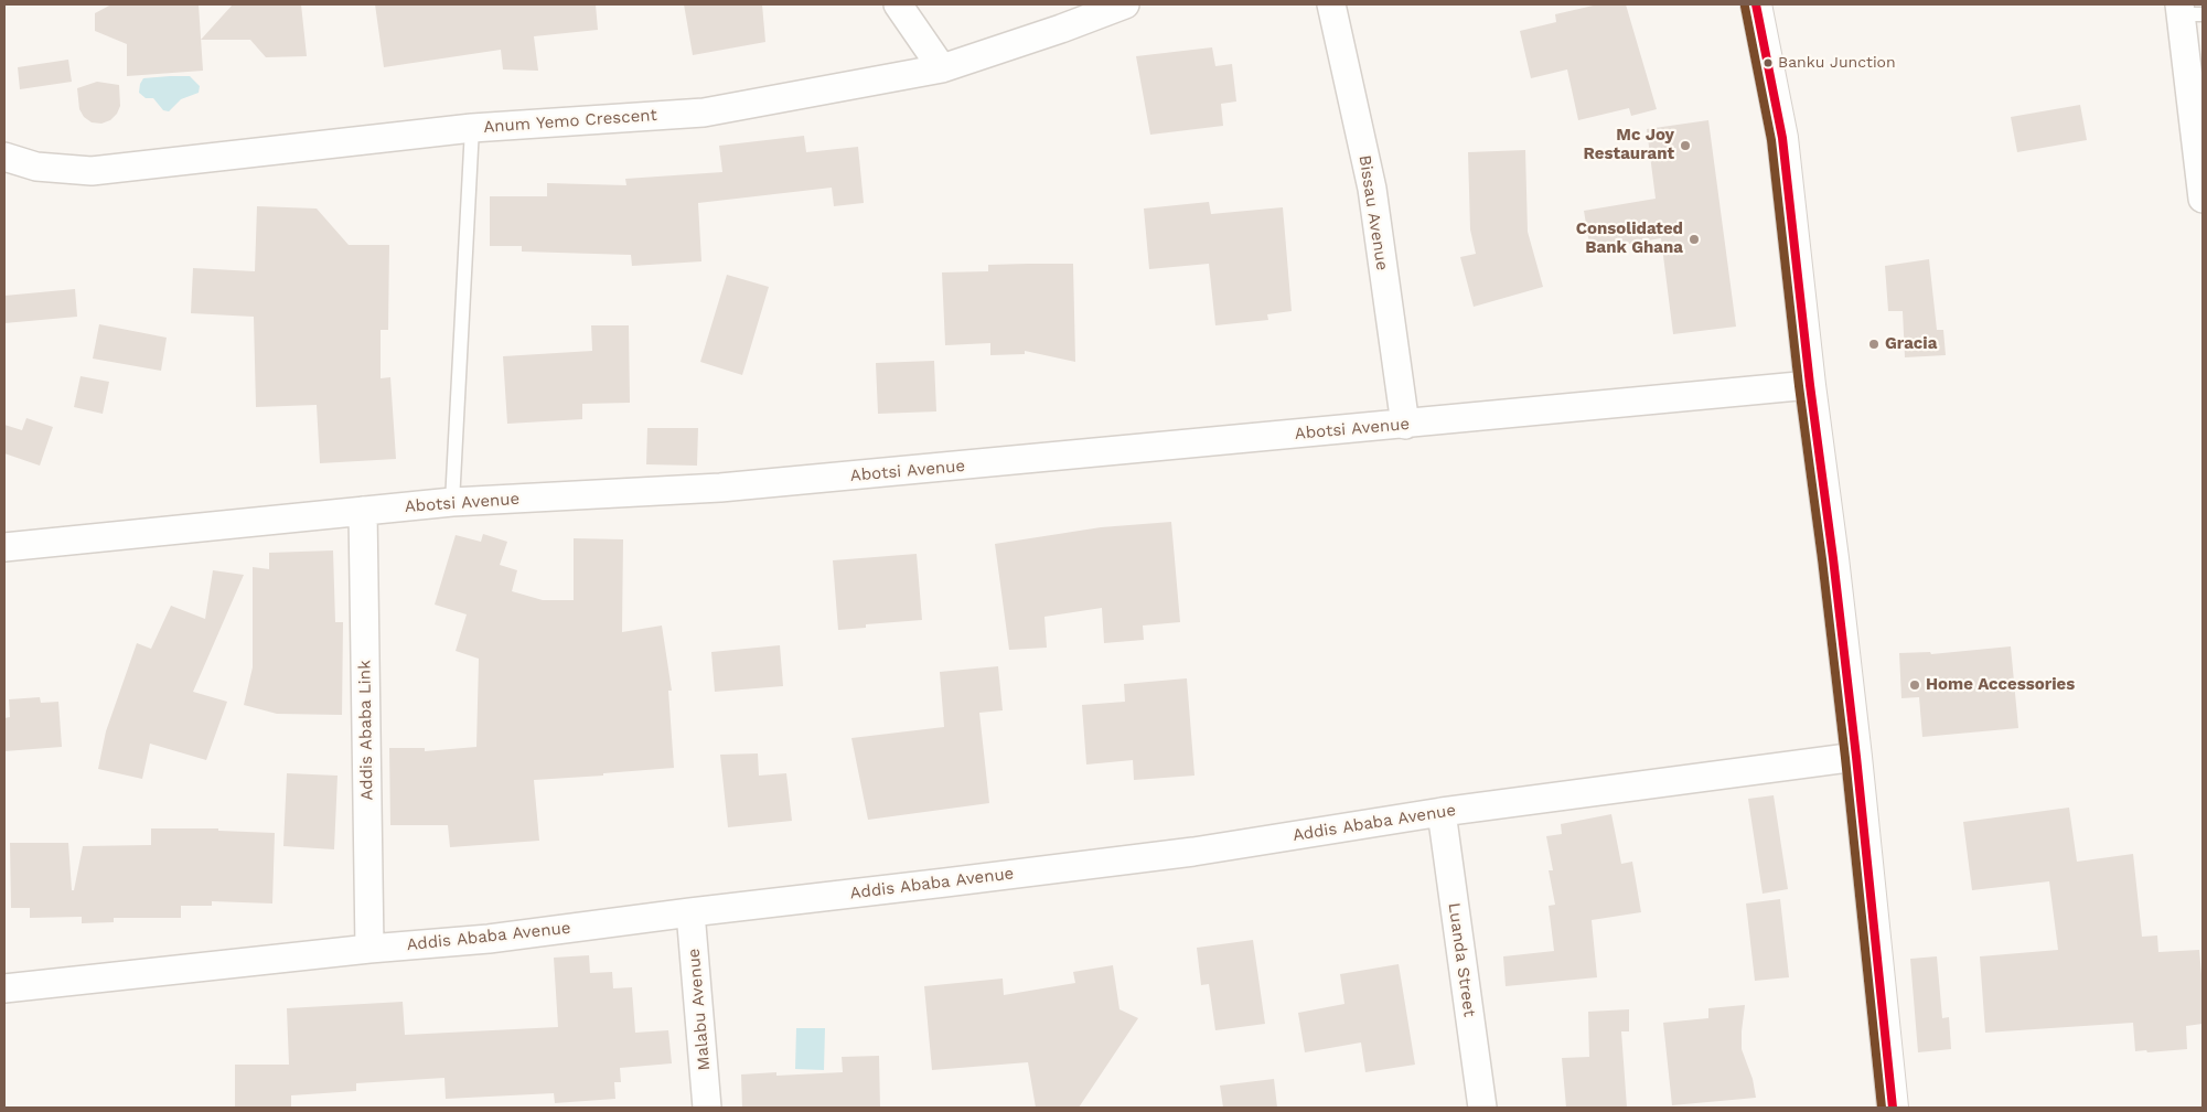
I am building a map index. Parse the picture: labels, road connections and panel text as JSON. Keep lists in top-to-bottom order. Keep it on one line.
{"streets":{"street":["Anum Yemo Crescent","Bissau Avenue","Abotsi Avenue","Addis Ababa Link","Addis Ababa Avenue","Luanda Street","Malabu Avenue"]},"crossings":[["Bissau Avenue","Abotsi Avenue"],["Abotsi Avenue","Addis Ababa Link"],["Addis Ababa Link","Addis Ababa Avenue"],["Addis Ababa Avenue","Luanda Street"],["Addis Ababa Avenue","Malabu Avenue"]],"places":["Banku Junction","Mc Joy Restaurant","Consolidated Bank Ghana","Gracia","Home Accessories"]}
